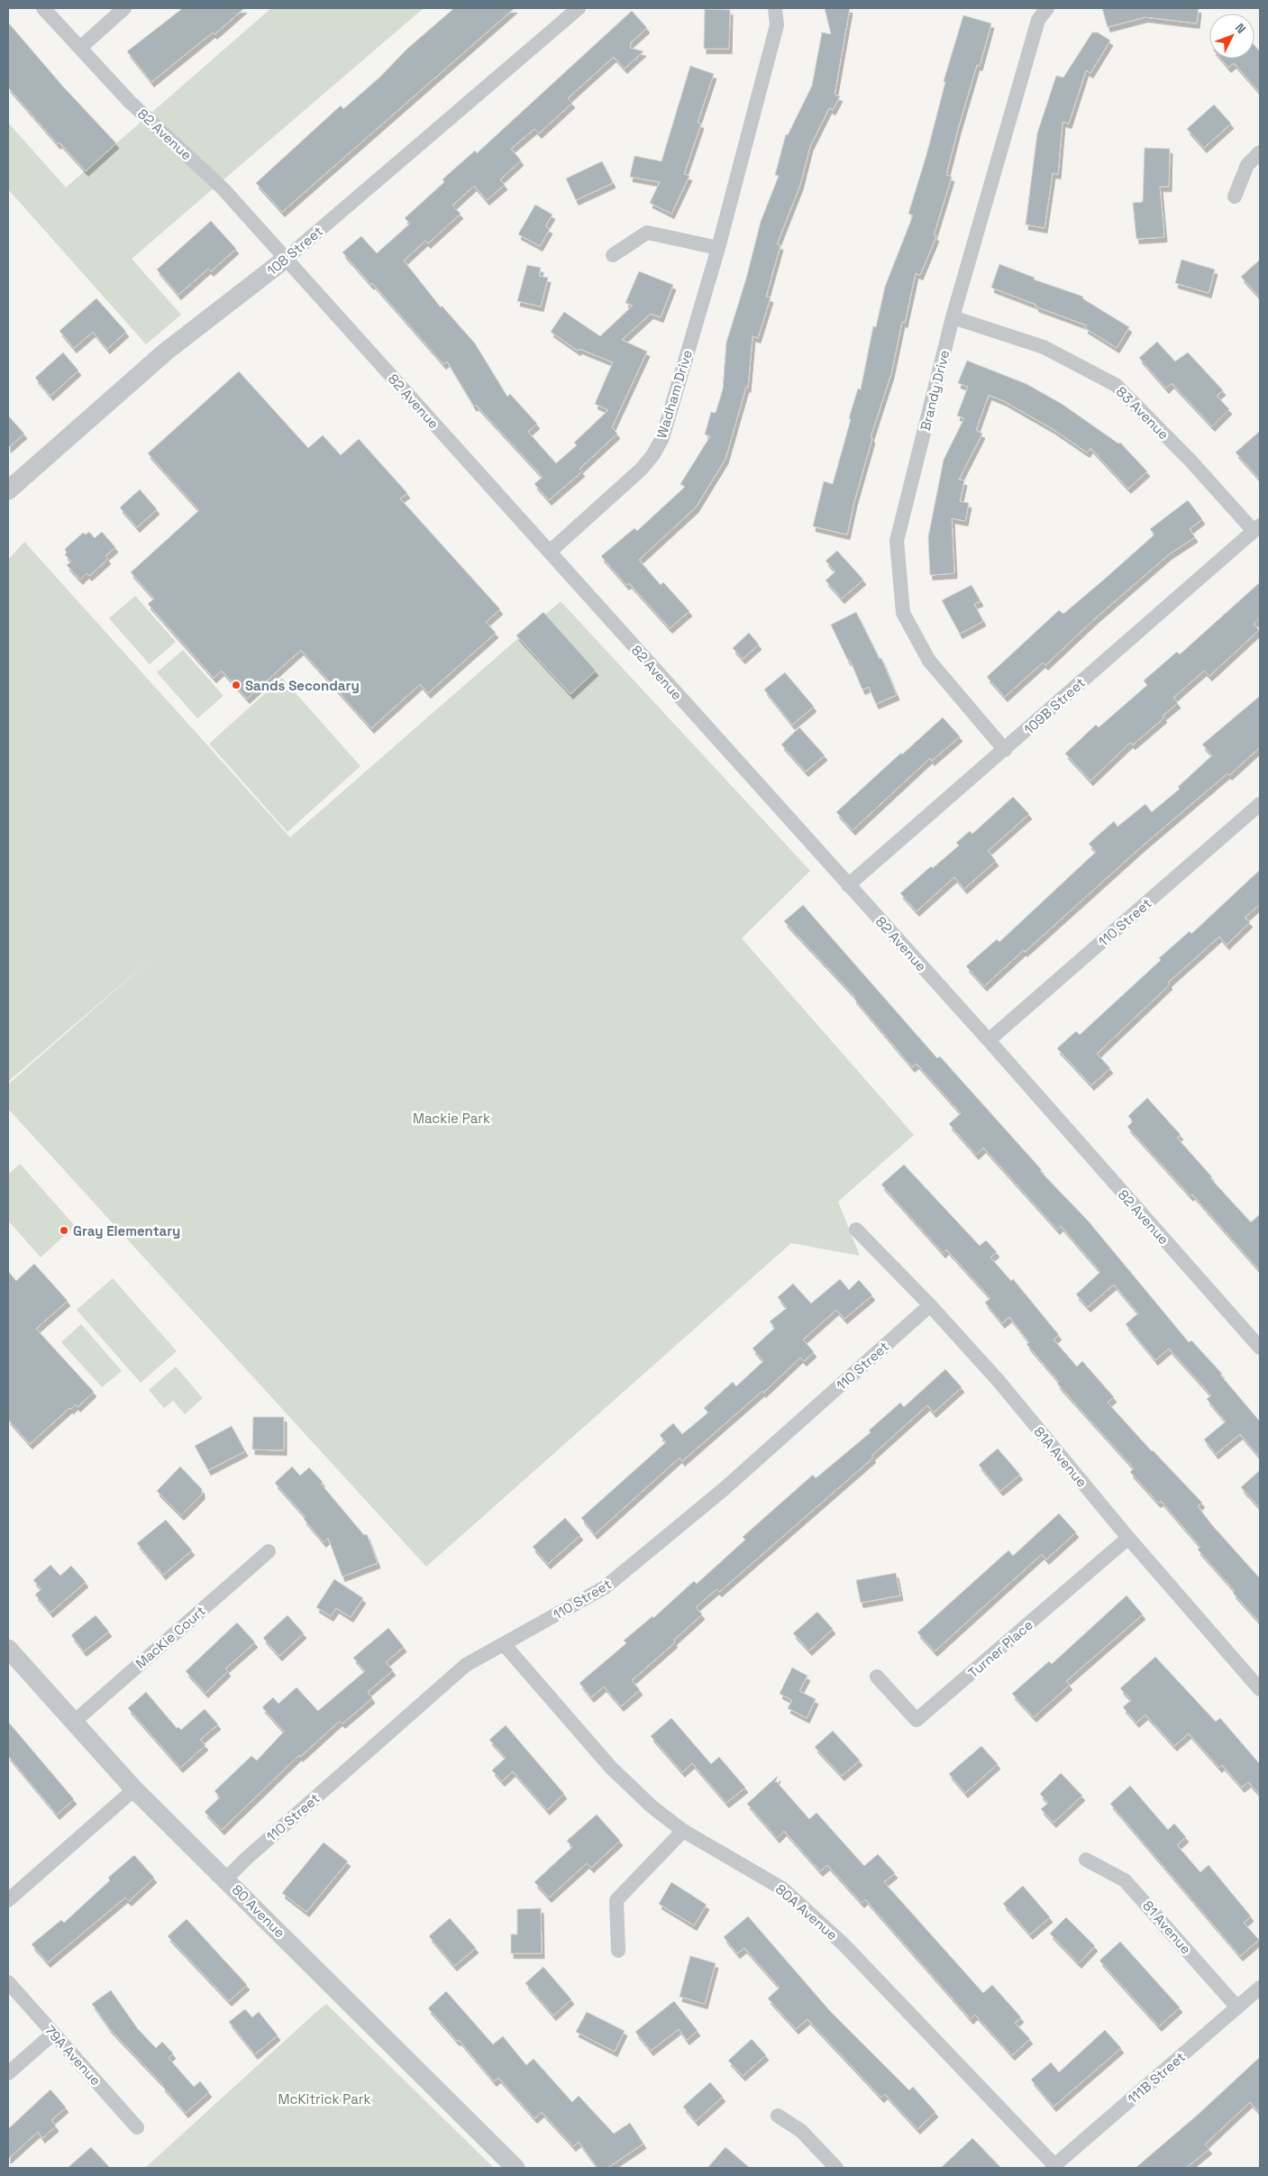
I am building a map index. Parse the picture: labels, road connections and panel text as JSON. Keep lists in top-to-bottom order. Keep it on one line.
{"streets":{"street":["82 Avenue","108 Street","Brandy Drive","Wadham Drive","83 Avenue","109B Street","110 Street","81A Avenue","MacKie Court","Turner Place","80 Avenue","80A Avenue","81 Avenue","79A Avenue","111B Street"]},"crossings":[["82 Avenue","108 Street"],["82 Avenue","Wadham Drive"],["82 Avenue","109B Street"],["82 Avenue","110 Street"],["Brandy Drive","83 Avenue"],["Brandy Drive","109B Street"],["83 Avenue","109B Street"],["110 Street","81A Avenue"],["110 Street","80 Avenue"],["110 Street","80A Avenue"],["81A Avenue","Turner Place"],["MacKie Court","80 Avenue"],["80A Avenue","111B Street"],["81 Avenue","111B Street"]],"parks":["Mackie Park","McKitrick Park"],"places":["Sands Secondary","Gray Elementary"],"north":"top right"}
